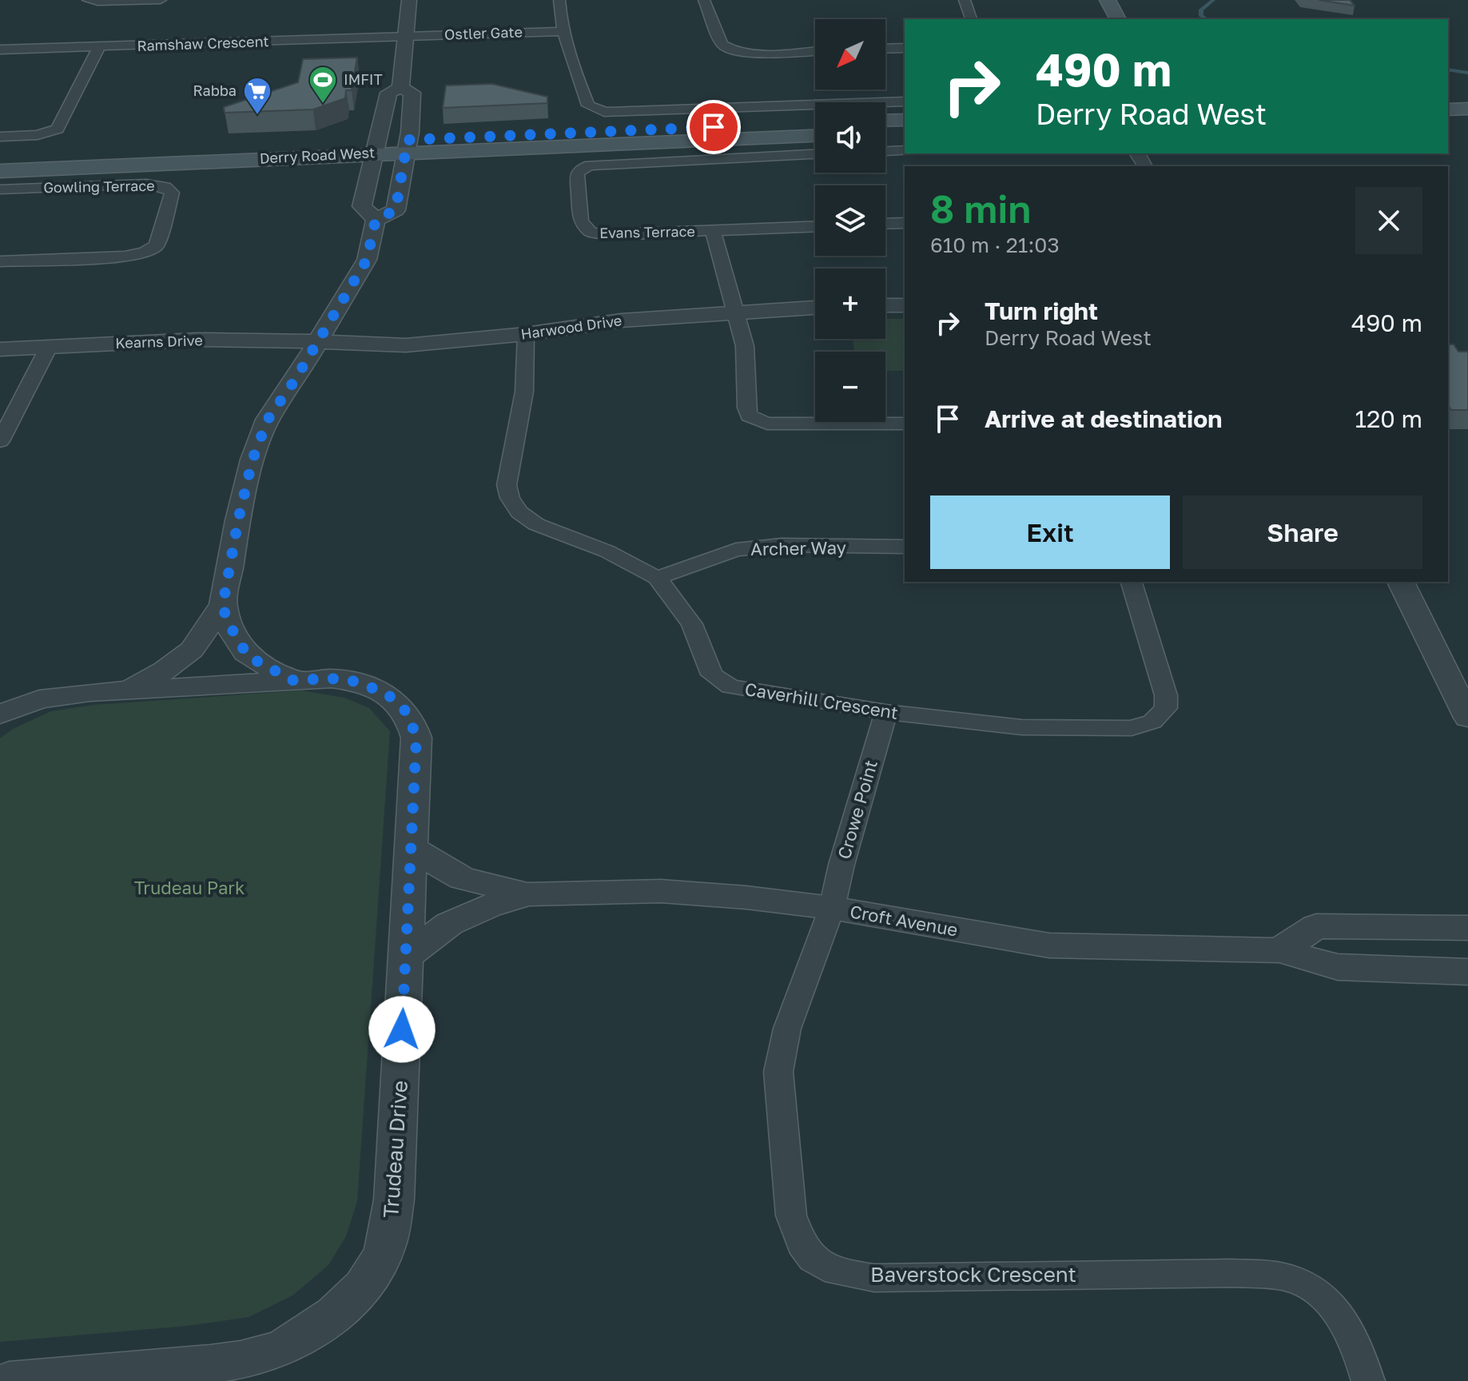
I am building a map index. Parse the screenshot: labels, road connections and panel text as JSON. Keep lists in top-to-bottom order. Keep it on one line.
{"streets":{"main road":["Derry Road West"],"street":["Ostler Gate","Ramshaw Crescent","Gowling Terrace","Evans Terrace","Harwood Drive","Kearns Drive","Archer Way","Caverhill Crescent","Crowe Point","Croft Avenue","Trudeau Drive","Baverstock Crescent"]},"crossings":[["Ostler Gate","Ramshaw Crescent"],["Evans Terrace","Harwood Drive"],["Harwood Drive","Kearns Drive"],["Harwood Drive","Caverhill Crescent"],["Harwood Drive","Trudeau Drive"],["Kearns Drive","Trudeau Drive"],["Archer Way","Caverhill Crescent"],["Caverhill Crescent","Crowe Point"],["Crowe Point","Croft Avenue"],["Crowe Point","Baverstock Crescent"],["Croft Avenue","Trudeau Drive"],["Croft Avenue","Baverstock Crescent"]],"parks":["Trudeau Park"],"places":{"sports":["IMFIT"],"supermarket":["Rabba"]},"north":"bottom left","page":{"map_buttons":["+","−"],"turn":["490 m","Derry Road West"],"heading":["8 min","610 m · 21:03"],"list":[{"name":"Turn right","note":"Derry Road West","value":"490 m"},{"name":"Arrive at destination","value":"120 m"}],"buttons":["Exit","Share"]}}
